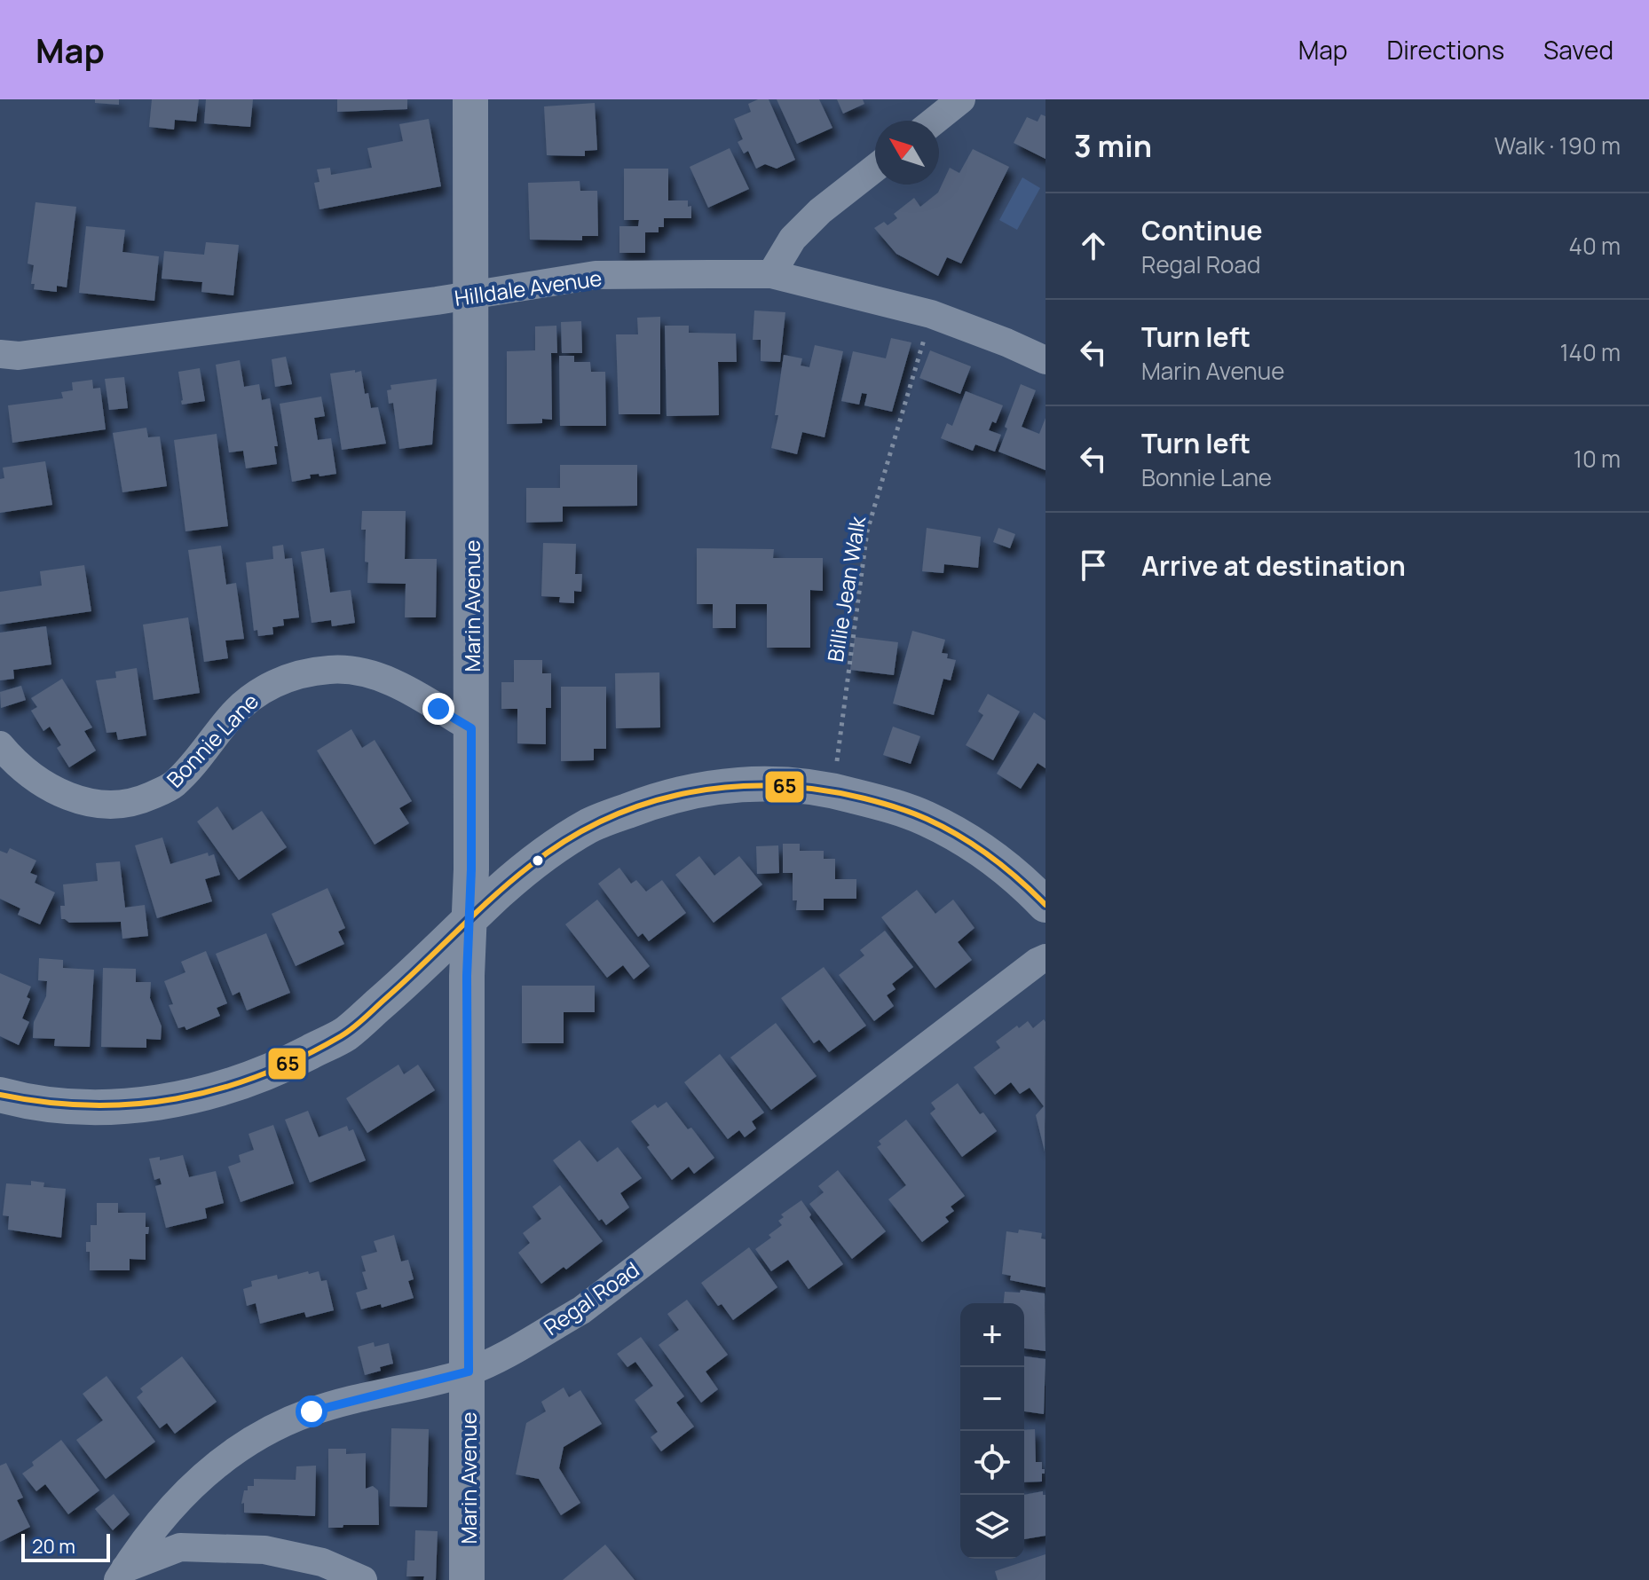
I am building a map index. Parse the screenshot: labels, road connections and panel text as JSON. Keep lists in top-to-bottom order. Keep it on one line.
{"streets":{"street":["Hilldale Avenue","Marin Avenue","Bonnie Lane","Regal Road"],"path":["Billie Jean Walk"]},"crossings":[["Hilldale Avenue","Billie Jean Walk"],["Hilldale Avenue","Marin Avenue"],["Marin Avenue","Bonnie Lane"],["Marin Avenue","Regal Road"]],"lines":["transit line 65"],"scale_bar":"20 m","north":"top left","page":{"header":"Map","nav":["Map","Directions","Saved"],"heading":["3 min","Walk · 190 m"],"list":[["Continue","Regal Road","40 m"],["Turn left","Marin Avenue","140 m"],["Turn left","Bonnie Lane","10 m"],"Arrive at destination"],"map_buttons":["+","−"],"scale":"20 m"}}
